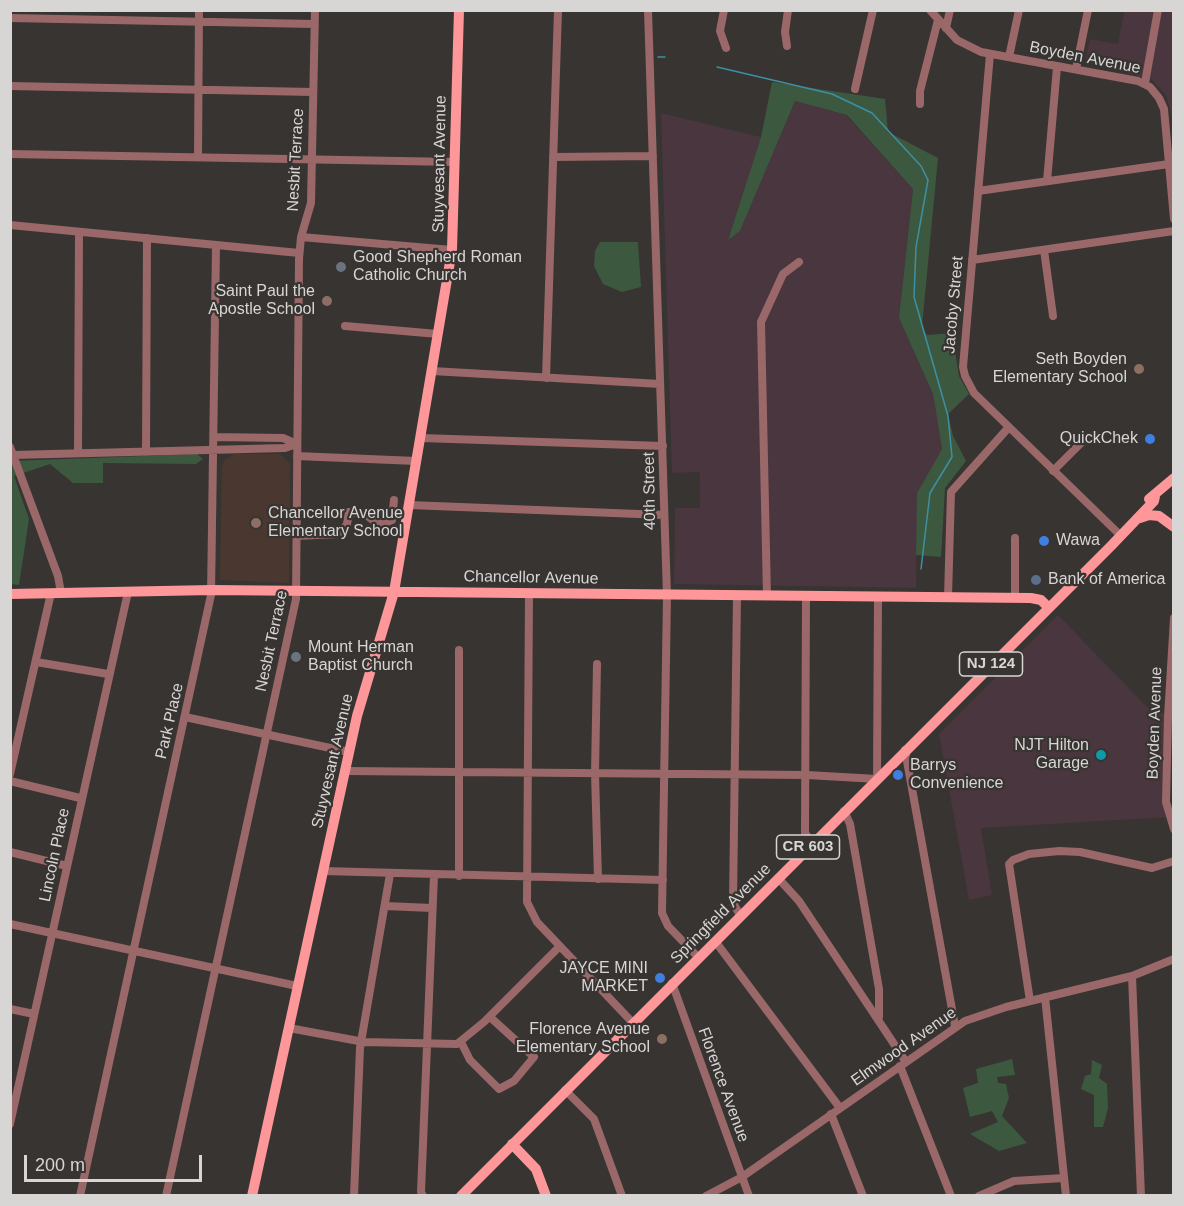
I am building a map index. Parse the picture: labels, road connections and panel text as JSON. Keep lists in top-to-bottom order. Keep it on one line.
{"streets":{"main road":["Stuyvesant Avenue","Chancellor Avenue","NJ 124","CR 603","Springfield Avenue"],"street":["Boyden Avenue","Nesbit Terrace","Jacoby Street","40th Street","Park Place","Lincoln Place","Elmwood Avenue","Florence Avenue"]},"crossings":[["Boyden Avenue","Jacoby Street"],["Nesbit Terrace","Chancellor Avenue"],["Stuyvesant Avenue","Chancellor Avenue"],["Jacoby Street","Springfield Avenue"],["40th Street","Chancellor Avenue"],["40th Street","Springfield Avenue"],["Chancellor Avenue","Park Place"],["Chancellor Avenue","Lincoln Place"],["Chancellor Avenue","Springfield Avenue"],["Springfield Avenue","Florence Avenue"],["Elmwood Avenue","Florence Avenue"]],"places":["Good Shepherd Roman Catholic Church","Saint Paul the Apostle School","Seth Boyden Elementary School","QuickChek","Chancellor Avenue Elementary School","Wawa","Bank of America","Mount Herman Baptist Church","NJT Hilton Garage","Barrys Convenience","JAYCE MINI MARKET","Florence Avenue Elementary School"],"scale_bar":"200 m"}
